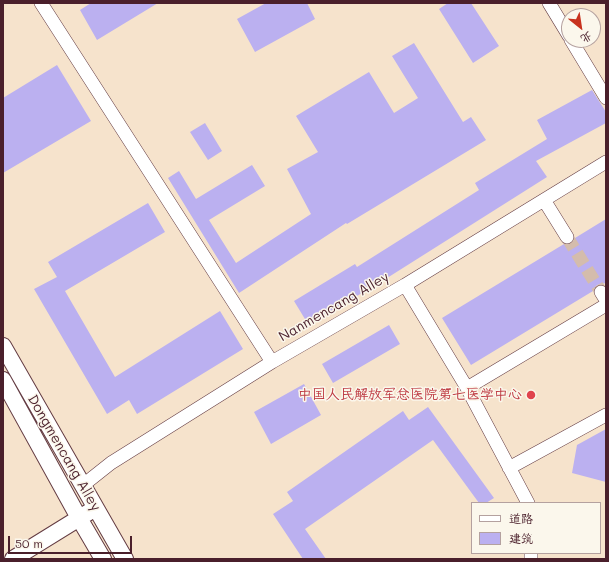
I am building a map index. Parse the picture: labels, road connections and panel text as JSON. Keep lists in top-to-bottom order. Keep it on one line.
{"streets":{"street":["Nanmencang Alley","Dongmencang Alley"]},"crossings":[["Nanmencang Alley","Dongmencang Alley"]],"places":["中国人民解放军总医院第七医学中心"],"legend":["道路","建筑"],"scale_bar":"50 m","north":"bottom right"}
